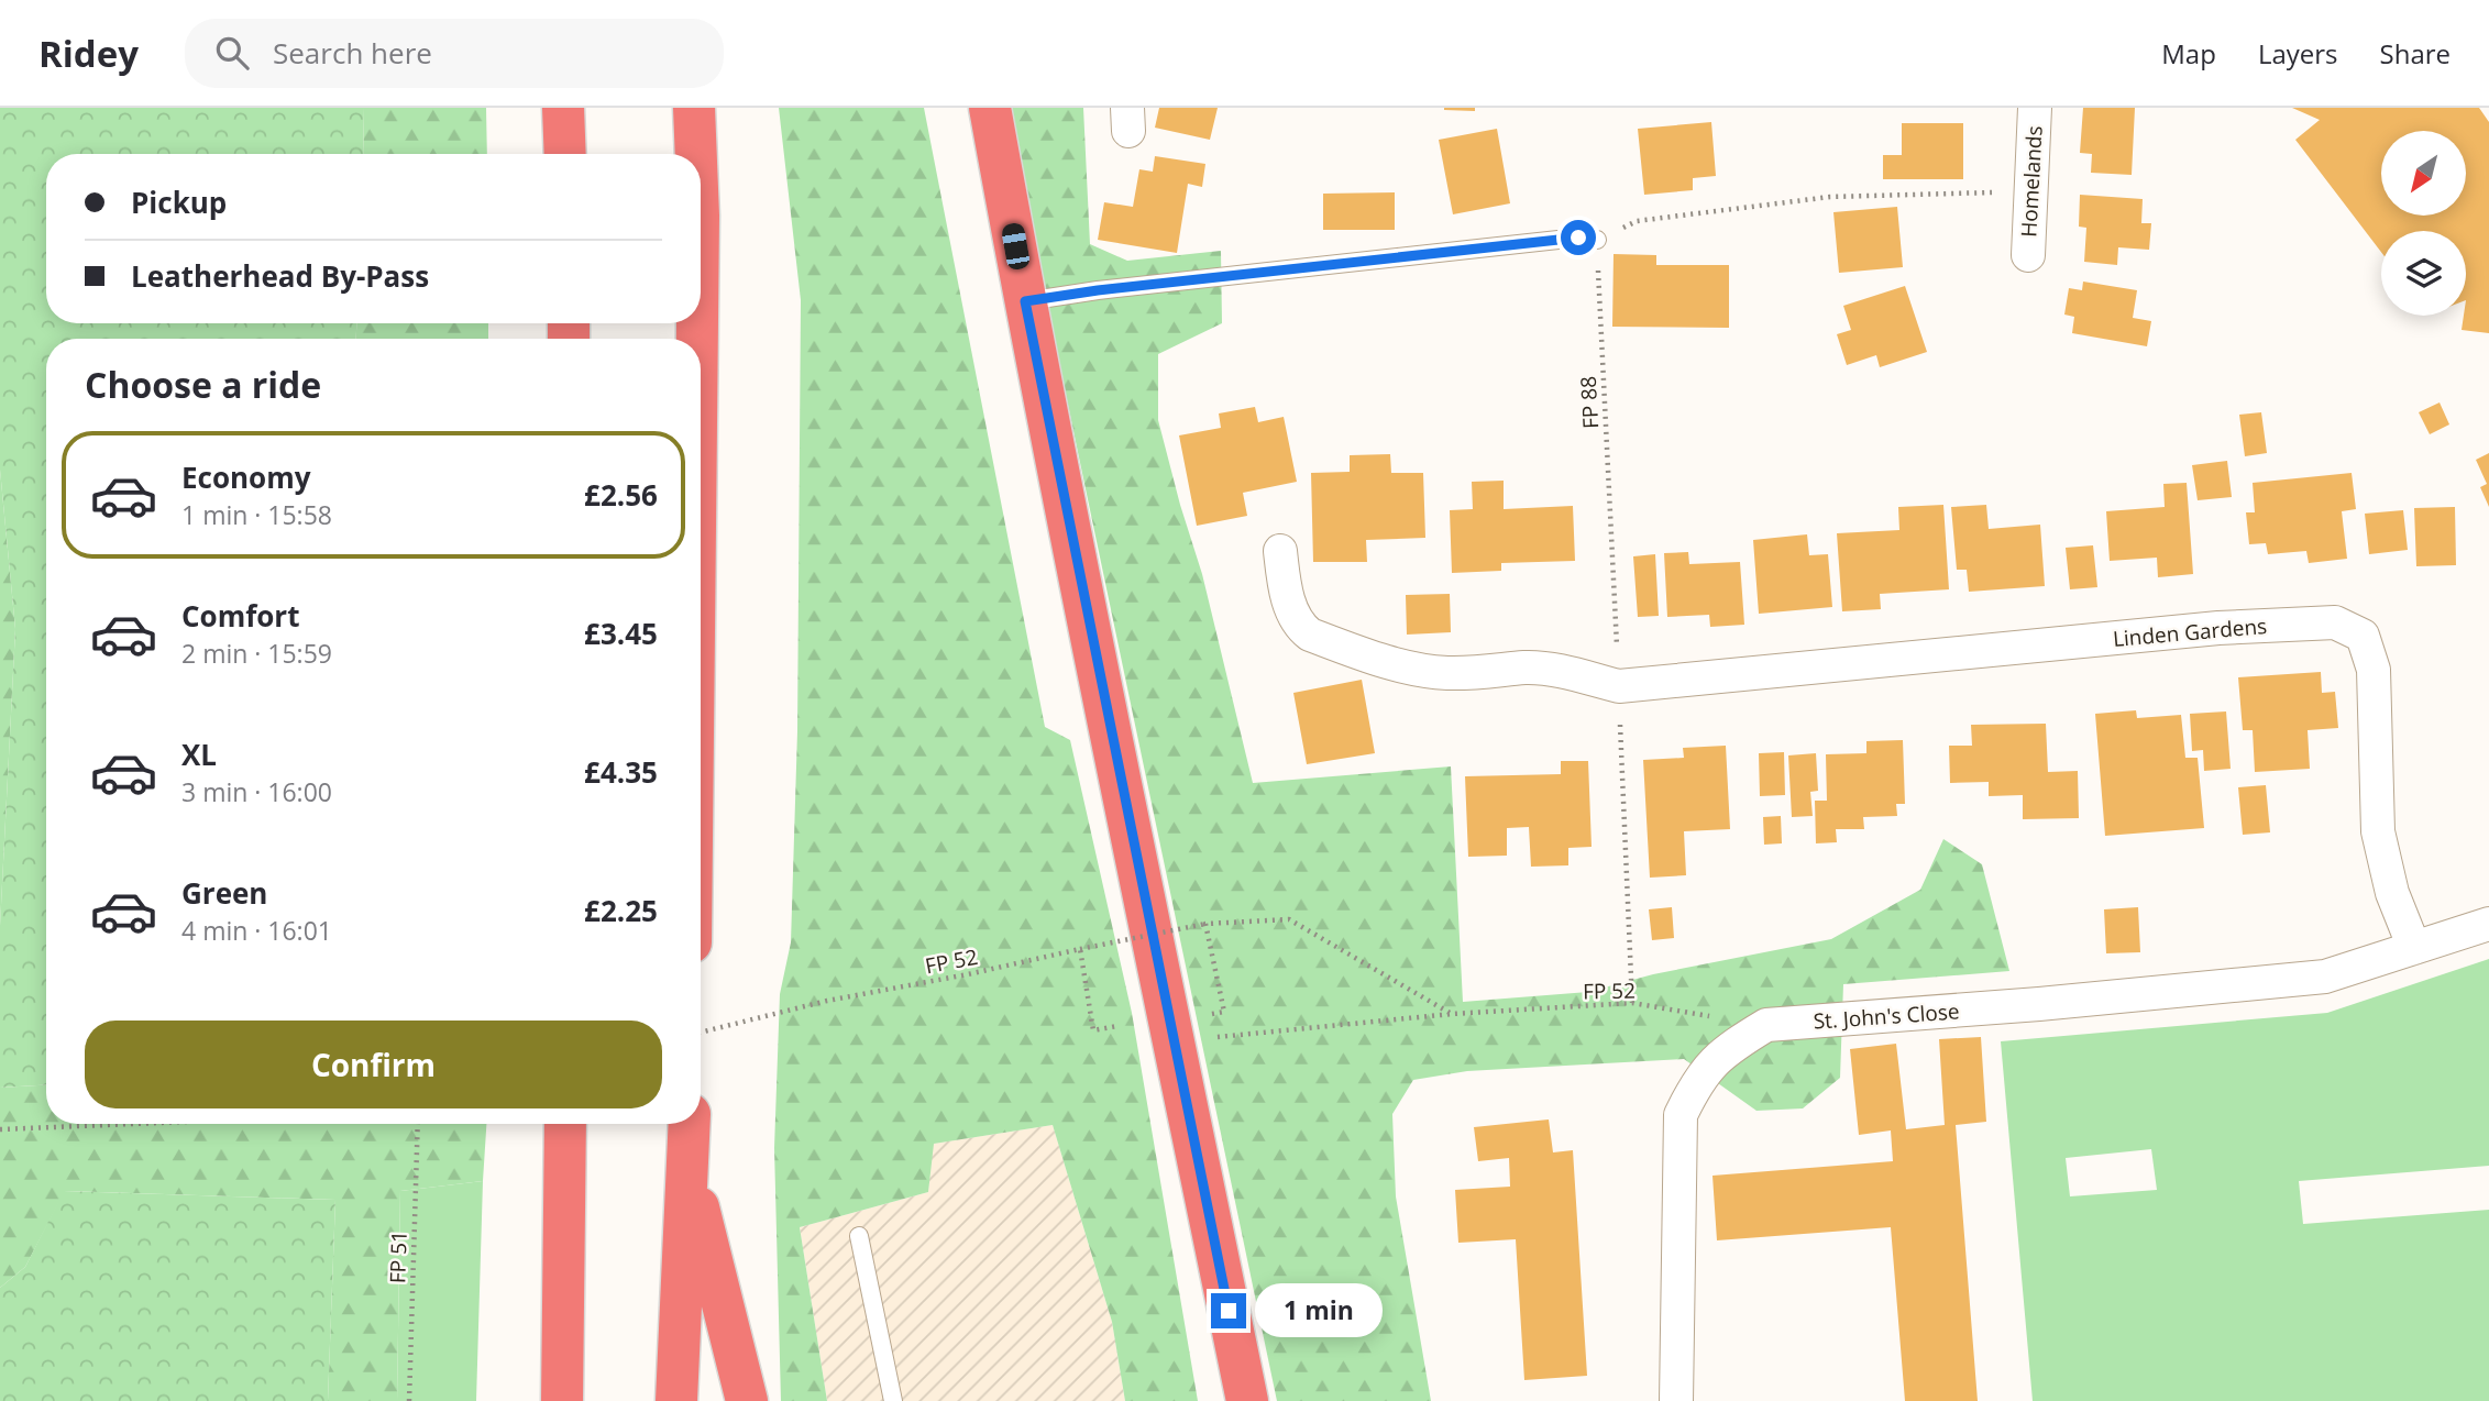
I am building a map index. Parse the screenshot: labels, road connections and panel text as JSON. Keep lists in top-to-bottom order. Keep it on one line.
{"streets":{"street":["Homelands","Linden Gardens","St. John's Close"],"path":["FP 88","FP 52","FP 51"]},"crossings":[["FP 88","Linden Gardens"],["FP 88","FP 52"],["Linden Gardens","St. John's Close"],["FP 52","St. John's Close"]],"north":"bottom left","page":{"header":"Ridey","search":"Search here","nav":["Map","Layers","Share"],"banner":["Pickup","Leatherhead By-Pass"],"heading":"Choose a ride","list":[{"name":"Economy","note":"1 min · 15:58","value":"£2.56"},{"name":"Comfort","note":"2 min · 15:59","value":"£3.45"},{"name":"XL","note":"3 min · 16:00","value":"£4.35"},{"name":"Green","note":"4 min · 16:01","value":"£2.25"}],"buttons":"Confirm","bubble":"1 min"}}
